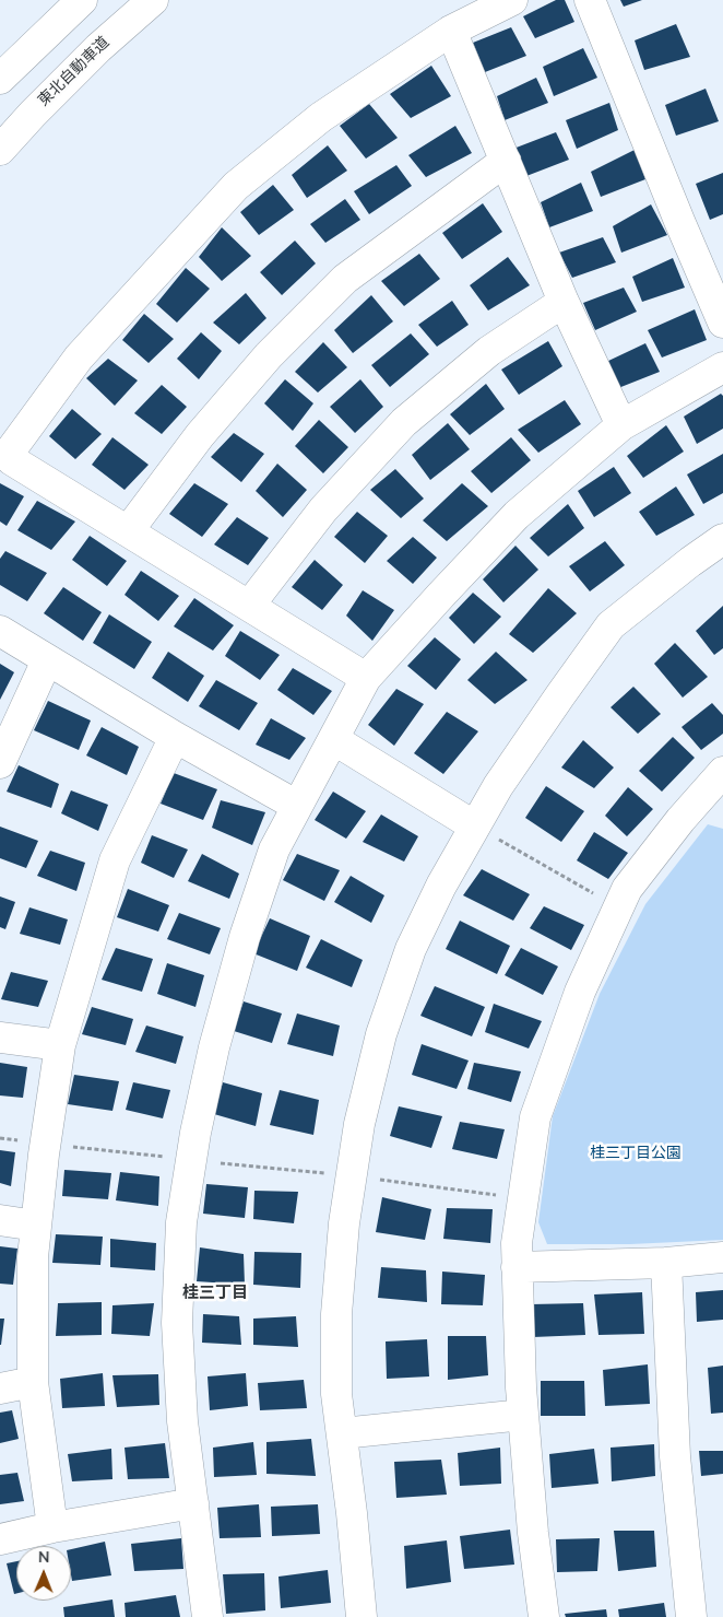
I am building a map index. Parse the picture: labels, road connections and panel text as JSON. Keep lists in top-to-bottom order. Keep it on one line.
{"streets":{"main road":["東北自動車道"]},"districts":["桂三丁目"],"parks":["桂三丁目公園"],"north":"top"}
